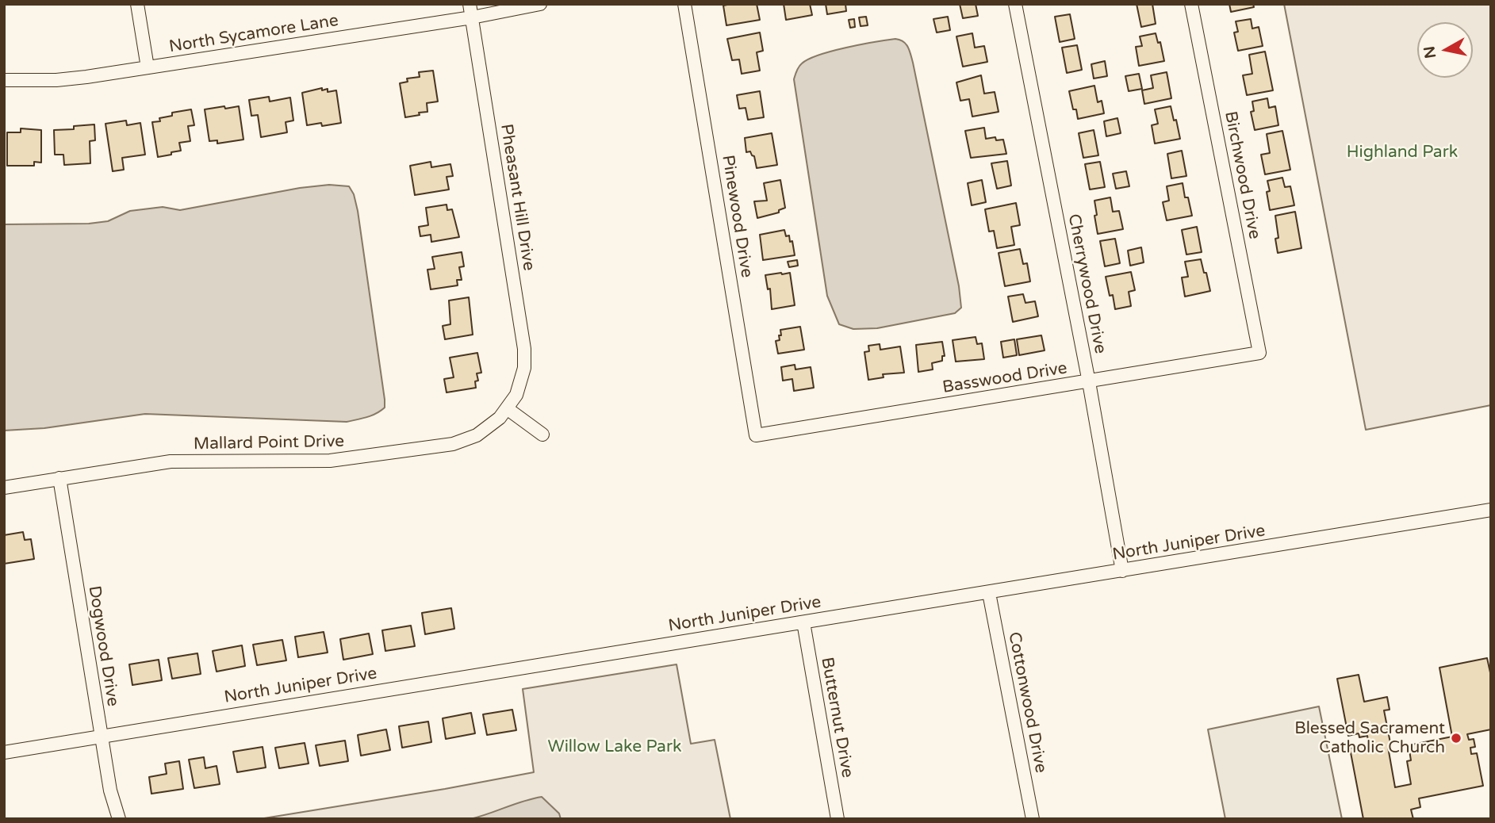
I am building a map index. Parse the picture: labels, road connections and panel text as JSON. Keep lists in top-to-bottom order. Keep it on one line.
{"streets":{"street":["North Sycamore Lane","Birchwood Drive","Pheasant Hill Drive","Pinewood Drive","Cherrywood Drive","Basswood Drive","Mallard Point Drive","North Juniper Drive","Dogwood Drive","Cottonwood Drive","Butternut Drive"]},"crossings":[["North Sycamore Lane","Pheasant Hill Drive"],["Birchwood Drive","Basswood Drive"],["Pheasant Hill Drive","Mallard Point Drive"],["Pinewood Drive","Basswood Drive"],["Cherrywood Drive","Basswood Drive"],["Cherrywood Drive","North Juniper Drive"],["Mallard Point Drive","Dogwood Drive"],["North Juniper Drive","Dogwood Drive"],["North Juniper Drive","Cottonwood Drive"],["North Juniper Drive","Butternut Drive"]],"parks":["Highland Park","Willow Lake Park"],"places":["Blessed Sacrament Catholic Church"],"north":"left"}
